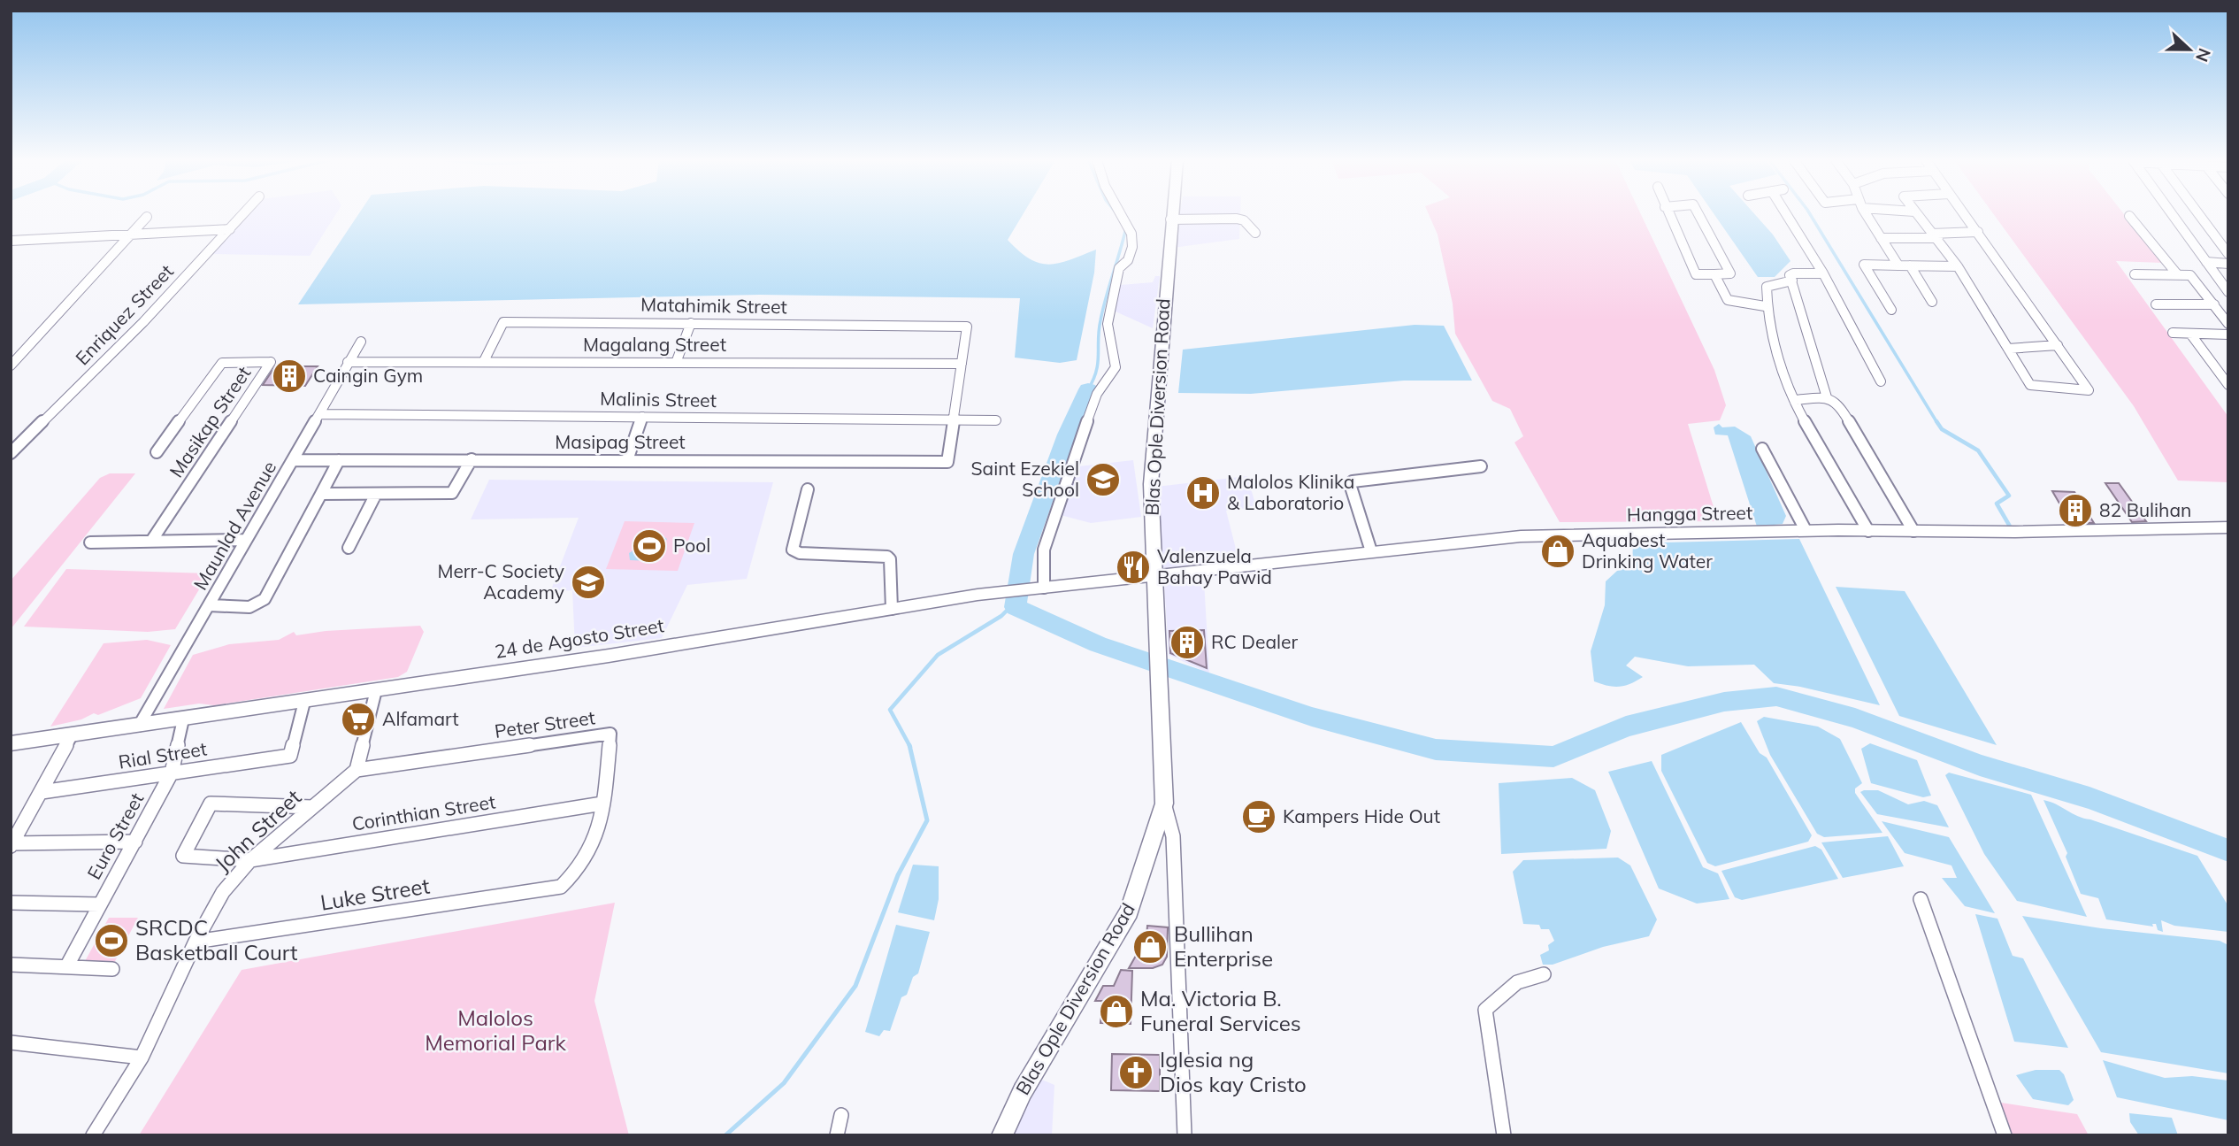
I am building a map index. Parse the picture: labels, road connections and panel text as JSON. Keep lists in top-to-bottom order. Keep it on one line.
{"streets":{"main road":["Blas Ople Diversion Road"],"street":["Matahimik Street","Enriquez Street","Magalang Street","Malinis Street","Masikap Street","Masipag Street","Hangga Street","Maunlad Avenue","24 de Agosto Street","Peter Street","Rial Street","Corinthian Street","John Street","Euro Street","Luke Street"]},"crossings":[["Matahimik Street","Magalang Street"],["Magalang Street","Maunlad Avenue"],["Malinis Street","Masipag Street"],["Malinis Street","Maunlad Avenue"],["Blas Ople Diversion Road","Hangga Street"],["Blas Ople Diversion Road","24 de Agosto Street"],["Masipag Street","Maunlad Avenue"],["Hangga Street","24 de Agosto Street"],["Maunlad Avenue","24 de Agosto Street"],["24 de Agosto Street","Rial Street"],["24 de Agosto Street","Euro Street"],["Peter Street","Corinthian Street"],["Peter Street","John Street"],["Peter Street","Luke Street"],["Rial Street","Euro Street"],["Corinthian Street","John Street"],["John Street","Luke Street"]],"parks":["Malolos Memorial Park"],"places":{"building":["Caingin Gym","82 Bulihan","RC Dealer"],"school or university":["Saint Ezekiel School","Merr-C Society Academy"],"hospital":["Malolos Klinika & Laboratorio"],"sports":["Pool","SRCDC Basketball Court"],"shop":["Aquabest Drinking Water","Bullihan Enterprise","Ma. Victoria B. Funeral Services"],"restaurant":["Valenzuela Bahay Pawid"],"supermarket":["Alfamart"],"cafe":["Kampers Hide Out"],"church":["Iglesia ng Dios kay Cristo"]},"north":"right"}
